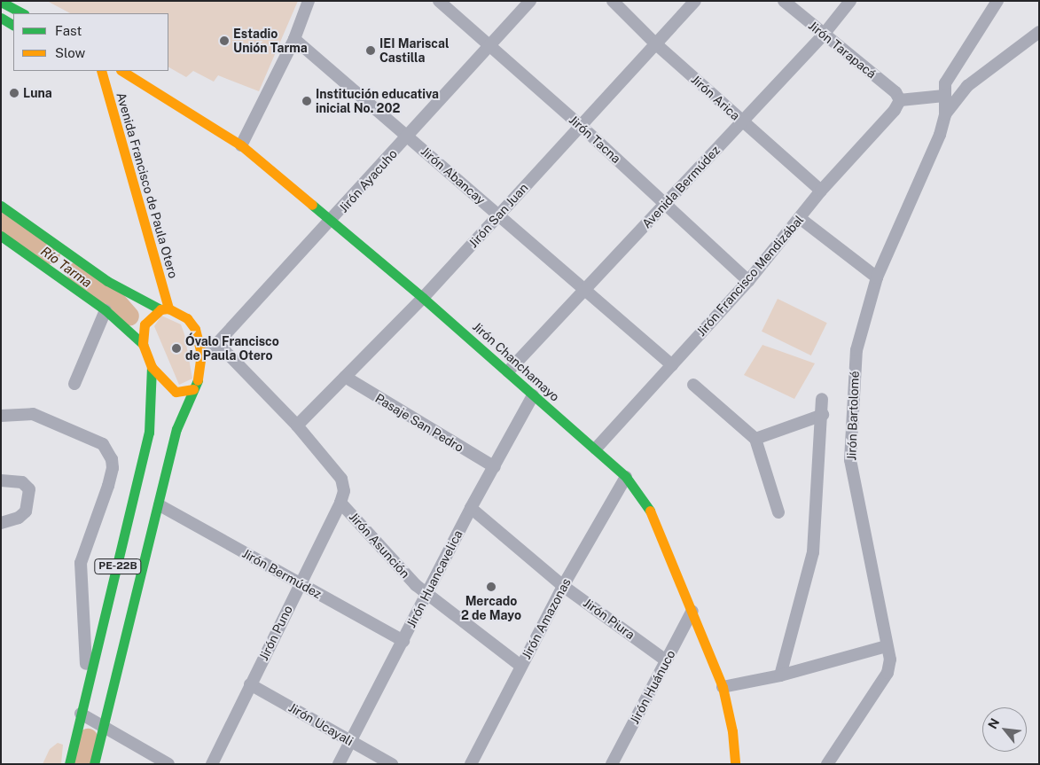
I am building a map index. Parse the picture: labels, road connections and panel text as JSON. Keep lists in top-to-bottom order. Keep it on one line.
{"streets":{"main road":["Avenida Francisco de Paula Otero","Jirón Chanchamayo","PE-22B"],"street":["Jirón Tarapacá","Jirón Arica","Jirón Tacna","Jirón Abancay","Jirón Ayacuho","Avenida Bermúdez","Jirón San Juan","Jirón Francisco Mendizábal","Jirón Bartolomé","Pasaje San Pedro","Jirón Asunción","Jirón Bermúdez","Jirón Huancavelica","Jirón Amazonas","Jirón Piura","Jirón Puno","Jirón Huánuco","Jirón Ucayali"]},"crossings":[["Jirón Tarapacá","Avenida Bermúdez"],["Jirón Tarapacá","Jirón Francisco Mendizábal"],["Jirón Arica","Avenida Bermúdez"],["Jirón Arica","Jirón San Juan"],["Jirón Arica","Jirón Francisco Mendizábal"],["Jirón Tacna","Jirón Ayacuho"],["Jirón Tacna","Avenida Bermúdez"],["Jirón Tacna","Jirón San Juan"],["Jirón Tacna","Jirón Francisco Mendizábal"],["Jirón Abancay","Jirón Ayacuho"],["Jirón Abancay","Avenida Bermúdez"],["Jirón Abancay","Jirón San Juan"],["Jirón Abancay","Jirón Francisco Mendizábal"],["Jirón Ayacuho","Avenida Francisco de Paula Otero"],["Jirón Ayacuho","Jirón Chanchamayo"],["Jirón Ayacuho","Jirón Asunción"],["Jirón Ayacuho","PE-22B"],["Avenida Francisco de Paula Otero","PE-22B"],["Avenida Bermúdez","Jirón Chanchamayo"],["Jirón San Juan","Jirón Chanchamayo"],["Jirón San Juan","Pasaje San Pedro"],["Jirón San Juan","Jirón Asunción"],["Jirón Francisco Mendizábal","Jirón Chanchamayo"],["Jirón Chanchamayo","Jirón Huancavelica"],["Jirón Chanchamayo","Jirón Amazonas"],["Jirón Chanchamayo","Jirón Huánuco"],["Pasaje San Pedro","Jirón Huancavelica"],["Jirón Asunción","Jirón Huancavelica"],["Jirón Asunción","Jirón Amazonas"],["Jirón Asunción","Jirón Puno"],["PE-22B","Jirón Bermúdez"],["Jirón Bermúdez","Jirón Huancavelica"],["Jirón Bermúdez","Jirón Puno"],["Jirón Huancavelica","Jirón Piura"],["Jirón Huancavelica","Jirón Ucayali"],["Jirón Amazonas","Jirón Piura"],["Jirón Piura","Jirón Huánuco"],["Jirón Puno","Jirón Ucayali"]],"water":["Río Tarma"],"places":["Estadio Unión Tarma","IEI Mariscal Castilla","Luna","Institución educativa inicial No. 202","Óvalo Francisco de Paula Otero","Mercado 2 de Mayo"],"legend":["Fast","Slow"],"north":"top left"}
